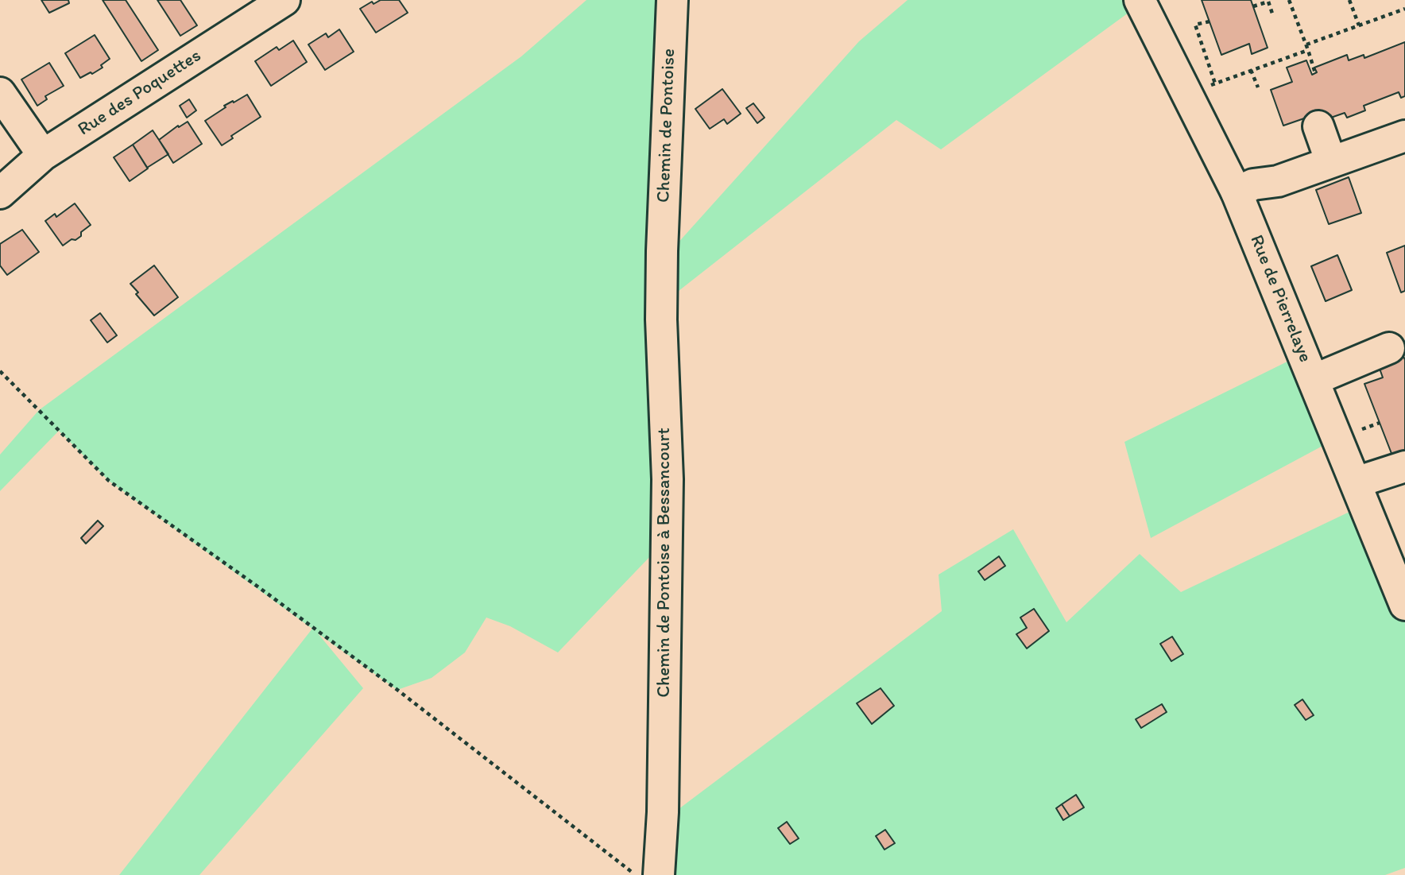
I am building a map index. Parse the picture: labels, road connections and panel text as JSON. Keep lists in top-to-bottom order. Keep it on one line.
{"streets":{"street":["Rue des Poquettes","Chemin de Pontoise","Rue de Pierrelaye","Chemin de Pontoise à Bessancourt"]},"crossings":[["Chemin de Pontoise","Chemin de Pontoise à Bessancourt"]]}
